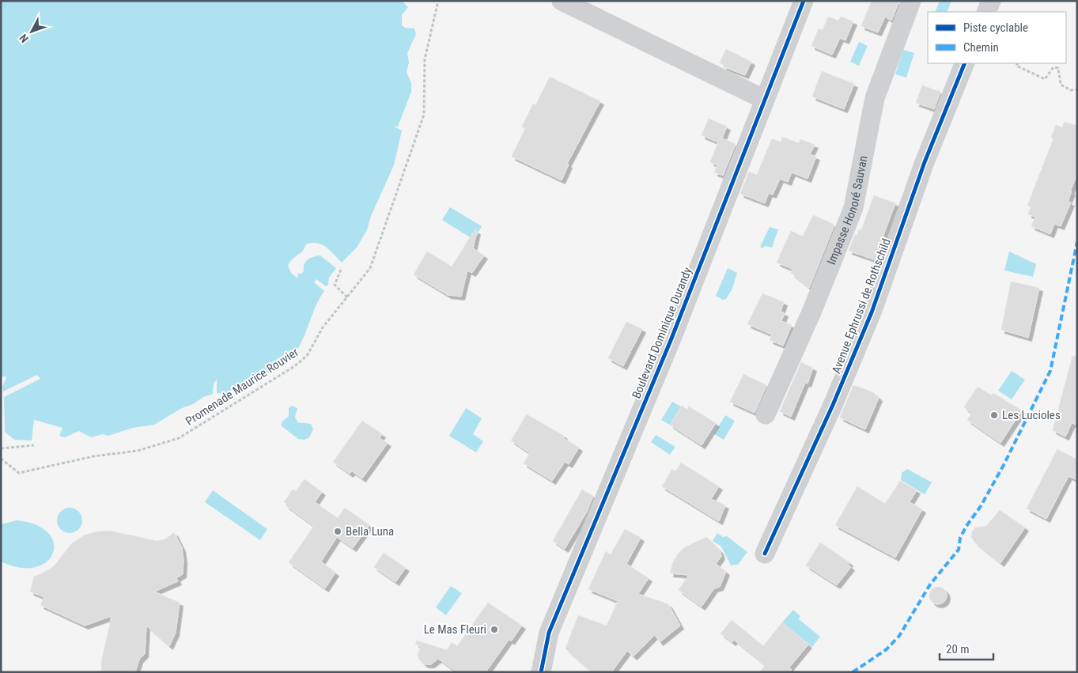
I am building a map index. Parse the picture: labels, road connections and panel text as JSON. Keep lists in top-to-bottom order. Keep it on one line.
{"streets":{"street":["Impasse Honoré Sauvan","Avenue Ephrussi de Rothschild","Boulevard Dominique Durandy"],"path":["Promenade Maurice Rouvier"]},"places":["Les Lucioles","Bella Luna","Le Mas Fleuri"],"legend":["Piste cyclable","Chemin"],"scale_bar":"20 m","north":"bottom left"}
